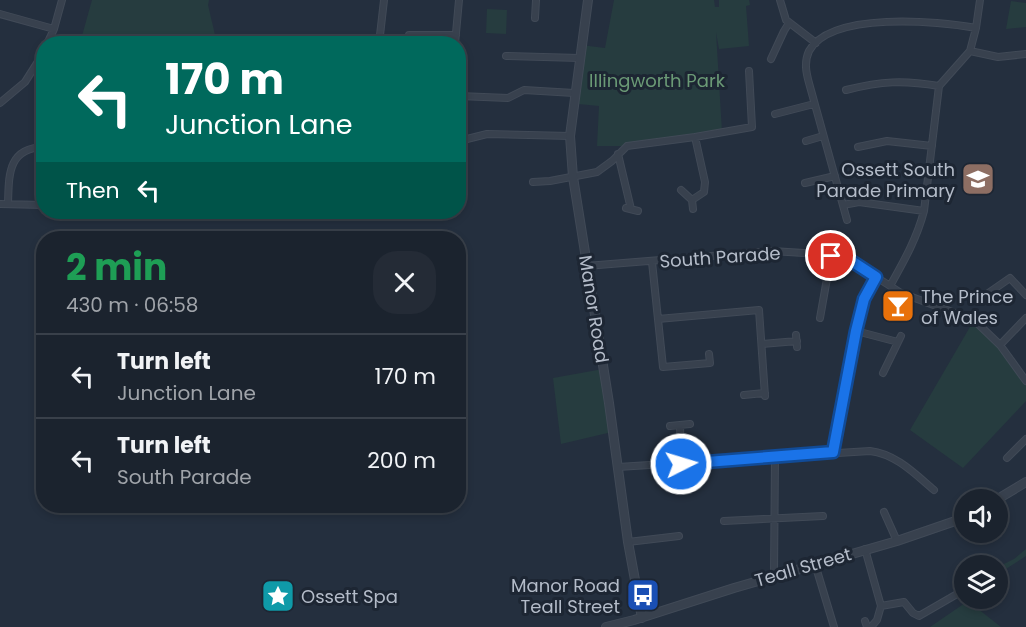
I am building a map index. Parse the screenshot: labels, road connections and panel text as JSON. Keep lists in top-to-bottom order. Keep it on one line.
{"streets":{"street":["South Parade","Manor Road","Teall Street"]},"crossings":[["South Parade","Manor Road"],["Manor Road","Teall Street"]],"parks":["Illingworth Park"],"places":{"school or university":["Ossett South Parade Primary"],"bar":["The Prince of Wales"],"bus stop":["Manor Road Teall Street"],"place":["Ossett Spa"]},"page":{"turn":["170 m","Junction Lane"],"then":"Then","heading":["2 min","430 m · 06:58"],"list":[{"name":"Turn left","note":"Junction Lane","value":"170 m"},{"name":"Turn left","note":"South Parade","value":"200 m"}]}}
